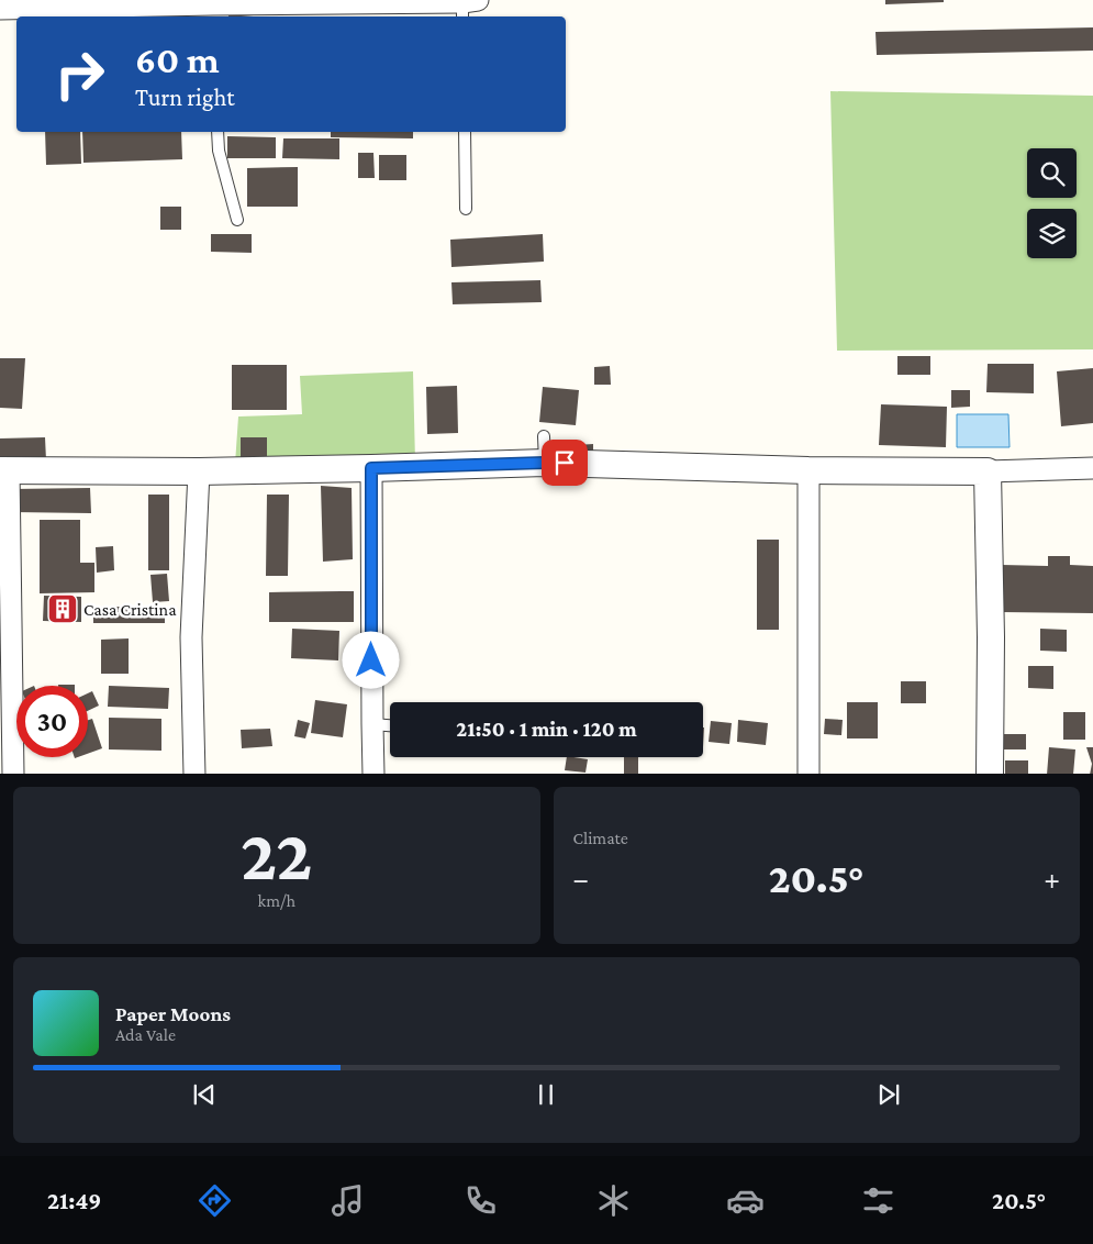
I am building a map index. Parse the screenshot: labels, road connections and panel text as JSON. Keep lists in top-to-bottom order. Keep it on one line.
{"places":{"building":["Casa Cristina"]},"page":{"turn":["60 m","Turn right"],"limit":"30","trip":"21:50 · 1 min · 120 m","tile":[["22","km/h"],"Climate"],"heat":["−","20.5°","+"],"song":["Paper Moons","Ada Vale"],"tabs":["21:49","20.5°"]}}
